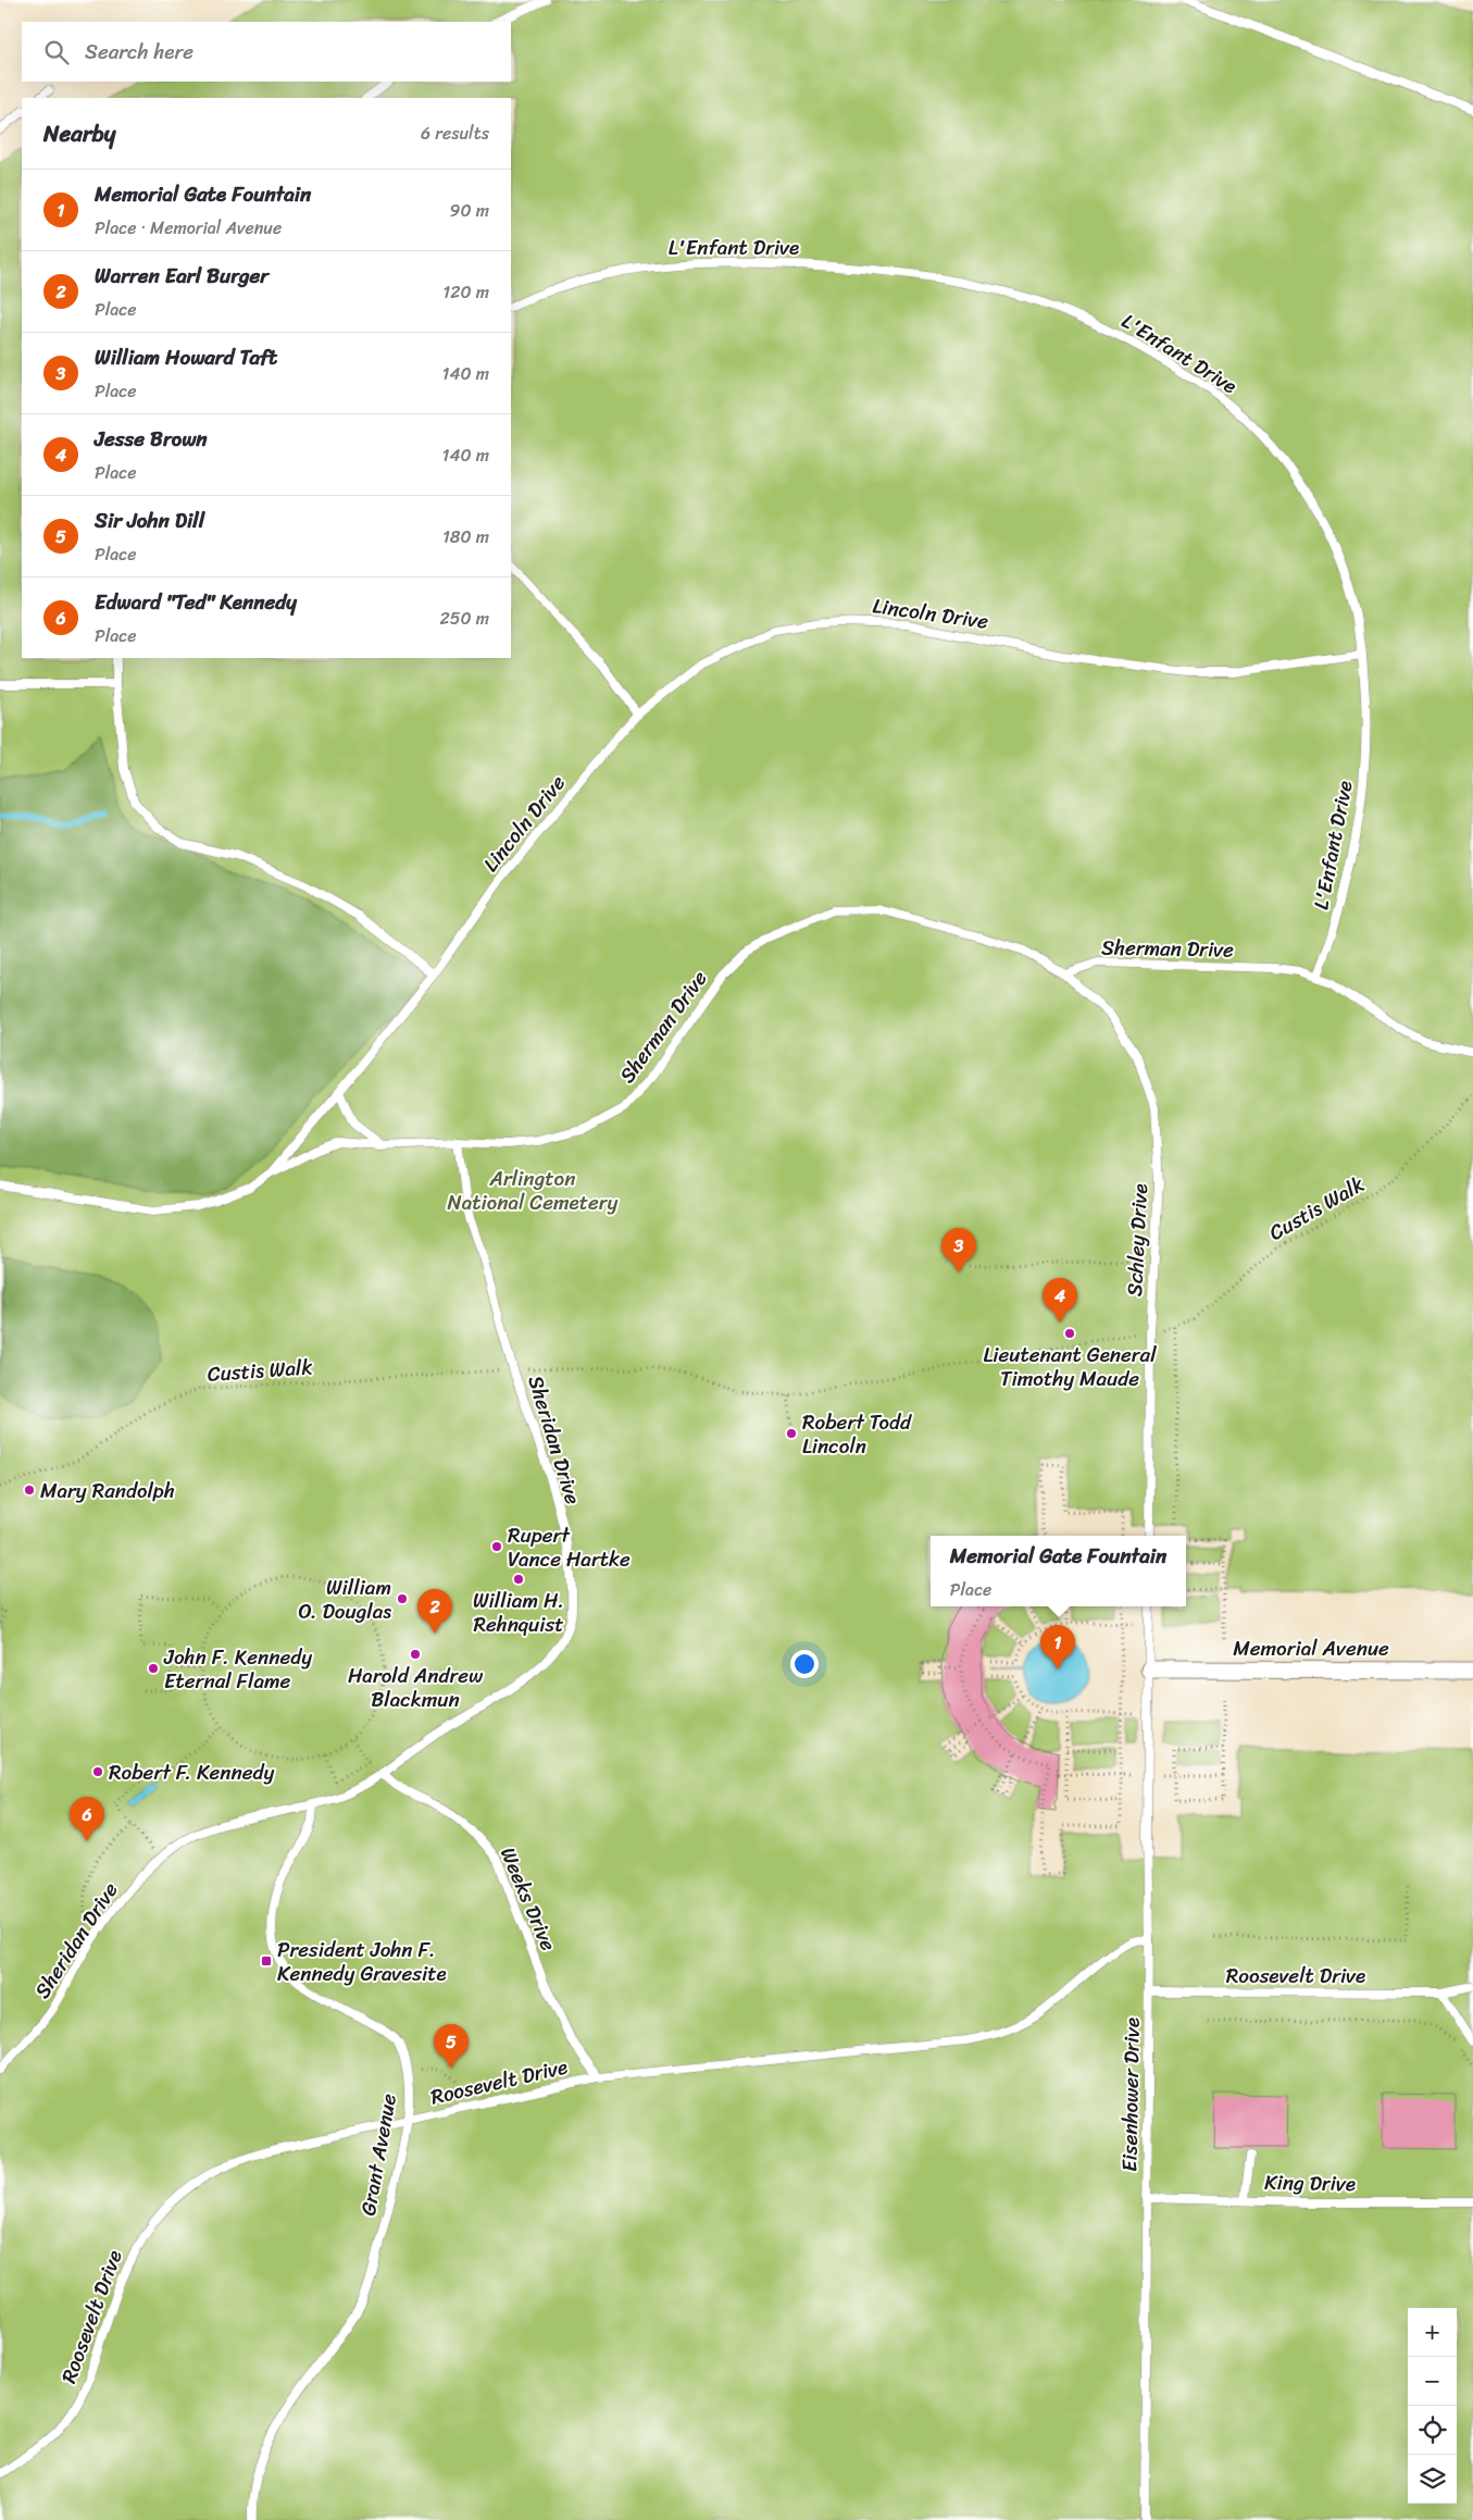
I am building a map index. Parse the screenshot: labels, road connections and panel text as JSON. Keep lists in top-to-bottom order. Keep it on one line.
{"streets":{"street":["Memorial Avenue"],"lane":["L'Enfant Drive","Lincoln Drive","Sherman Drive","Schley Drive","Sheridan Drive","Weeks Drive","Roosevelt Drive","Eisenhower Drive","Grant Avenue","King Drive"],"path":["Custis Walk"]},"crossings":[["L'Enfant Drive","Lincoln Drive"],["L'Enfant Drive","Sherman Drive"],["Lincoln Drive","Sherman Drive"],["Sherman Drive","Schley Drive"],["Sherman Drive","Sheridan Drive"],["Custis Walk","Sheridan Drive"],["Sheridan Drive","Weeks Drive"],["Sheridan Drive","Grant Avenue"],["Memorial Avenue","Eisenhower Drive"],["Weeks Drive","Roosevelt Drive"],["Roosevelt Drive","Eisenhower Drive"],["Roosevelt Drive","Grant Avenue"],["Eisenhower Drive","King Drive"]],"parks":["Arlington National Cemetery"],"places":{"other":["Lieutenant General Timothy Maude","Robert Todd Lincoln","Mary Randolph","Rupert Vance Hartke","William H. Rehnquist","William O. Douglas","Harold Andrew Blackmun","John F. Kennedy Eternal Flame","Robert F. Kennedy"],"transit":["President John F. Kennedy Gravesite"]},"page":{"search":"Search here","heading":["Nearby","6 results"],"list":[{"mark":"1","name":"Memorial Gate Fountain","note":"Place · Memorial Avenue","value":"90 m"},{"mark":"2","name":"Warren Earl Burger","note":"Place","value":"120 m"},{"mark":"3","name":"William Howard Taft","note":"Place","value":"140 m"},{"mark":"4","name":"Jesse Brown","note":"Place","value":"140 m"},{"mark":"5","name":"Sir John Dill","note":"Place","value":"180 m"},{"mark":"6","name":"Edward \"Ted\" Kennedy","note":"Place","value":"250 m"}],"pins":["3","4","2","1","6","5"],"popup":["Memorial Gate Fountain","Place"],"map_buttons":["+","−"]}}
